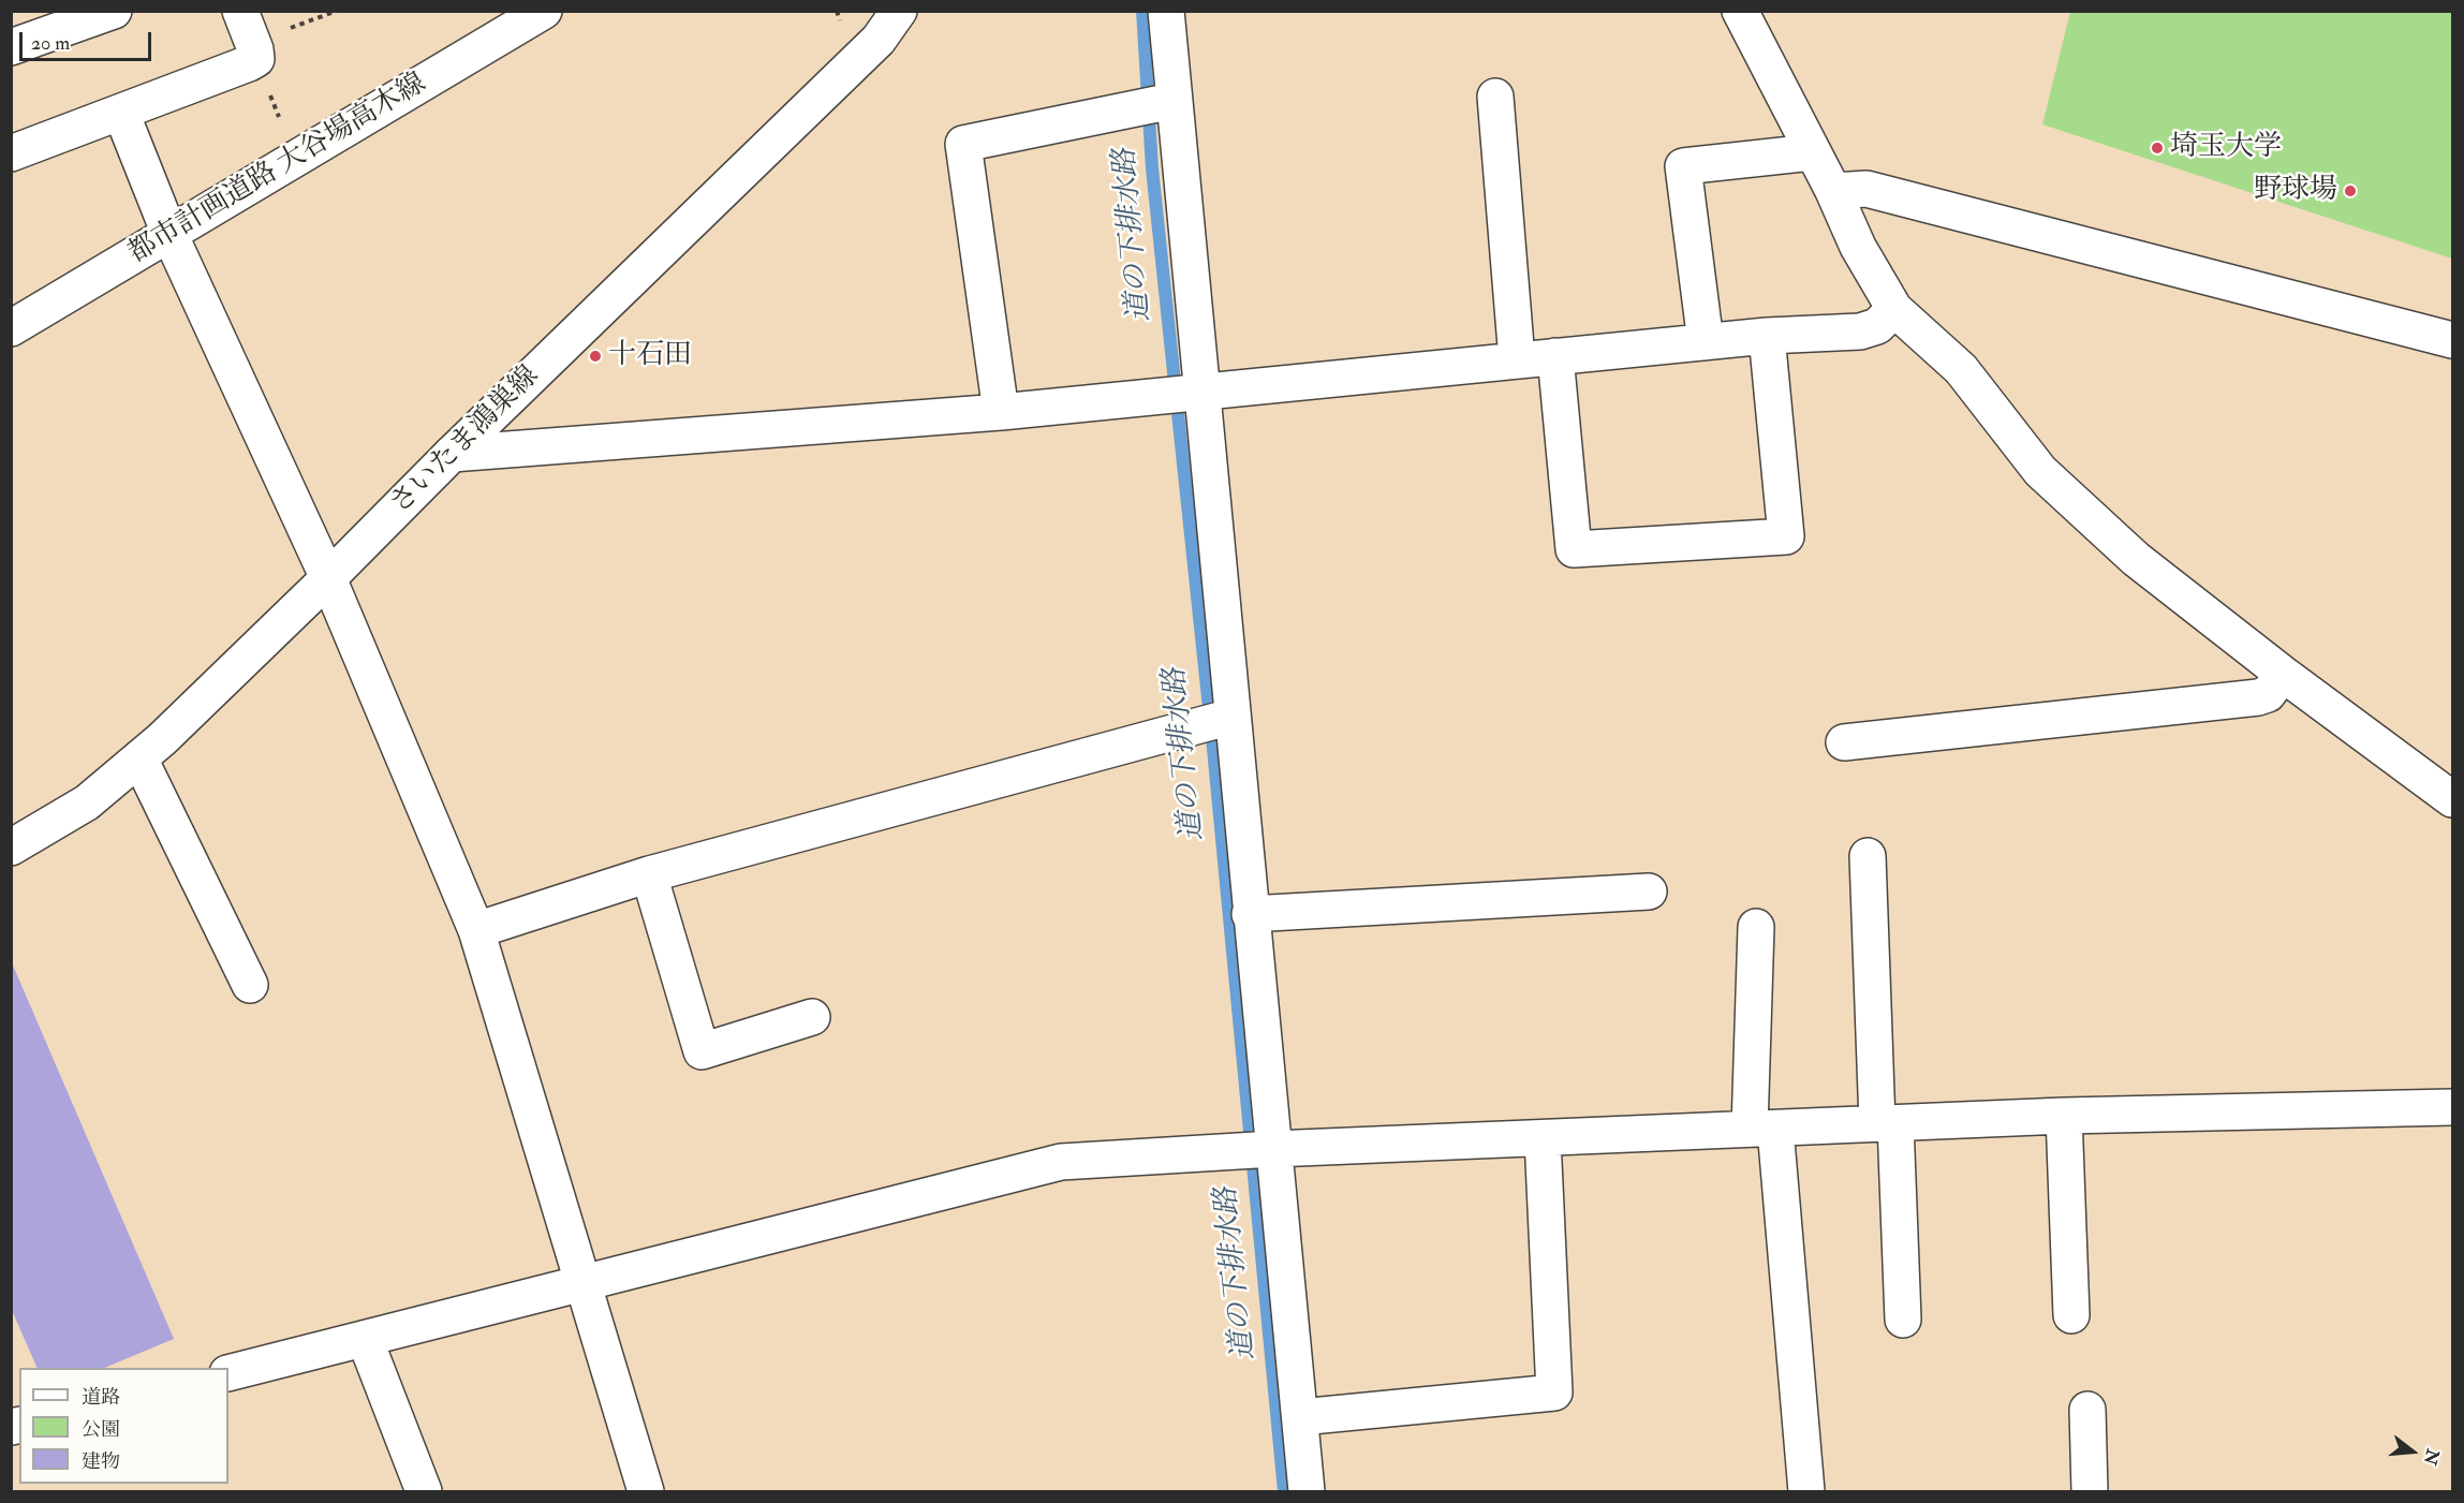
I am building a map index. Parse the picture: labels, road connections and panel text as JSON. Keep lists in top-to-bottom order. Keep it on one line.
{"streets":{"street":["都市計画道路 大谷場高木線","さいたま鴻巣線"]},"water":["道の下排水路"],"places":["埼玉大学","野球場","十石田"],"legend":["道路","公園","建物"],"scale_bar":"20 m","north":"right"}
